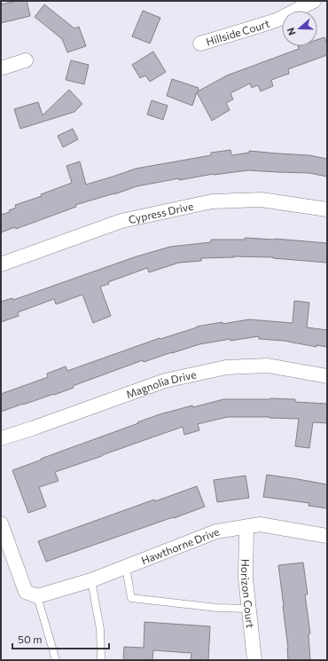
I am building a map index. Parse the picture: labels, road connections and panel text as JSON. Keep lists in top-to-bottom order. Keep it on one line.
{"streets":{"street":["Hillside Court","Cypress Drive","Magnolia Drive","Hawthorne Drive","Horizon Court"]},"crossings":[["Hawthorne Drive","Horizon Court"]],"scale_bar":"50 m","north":"left"}
